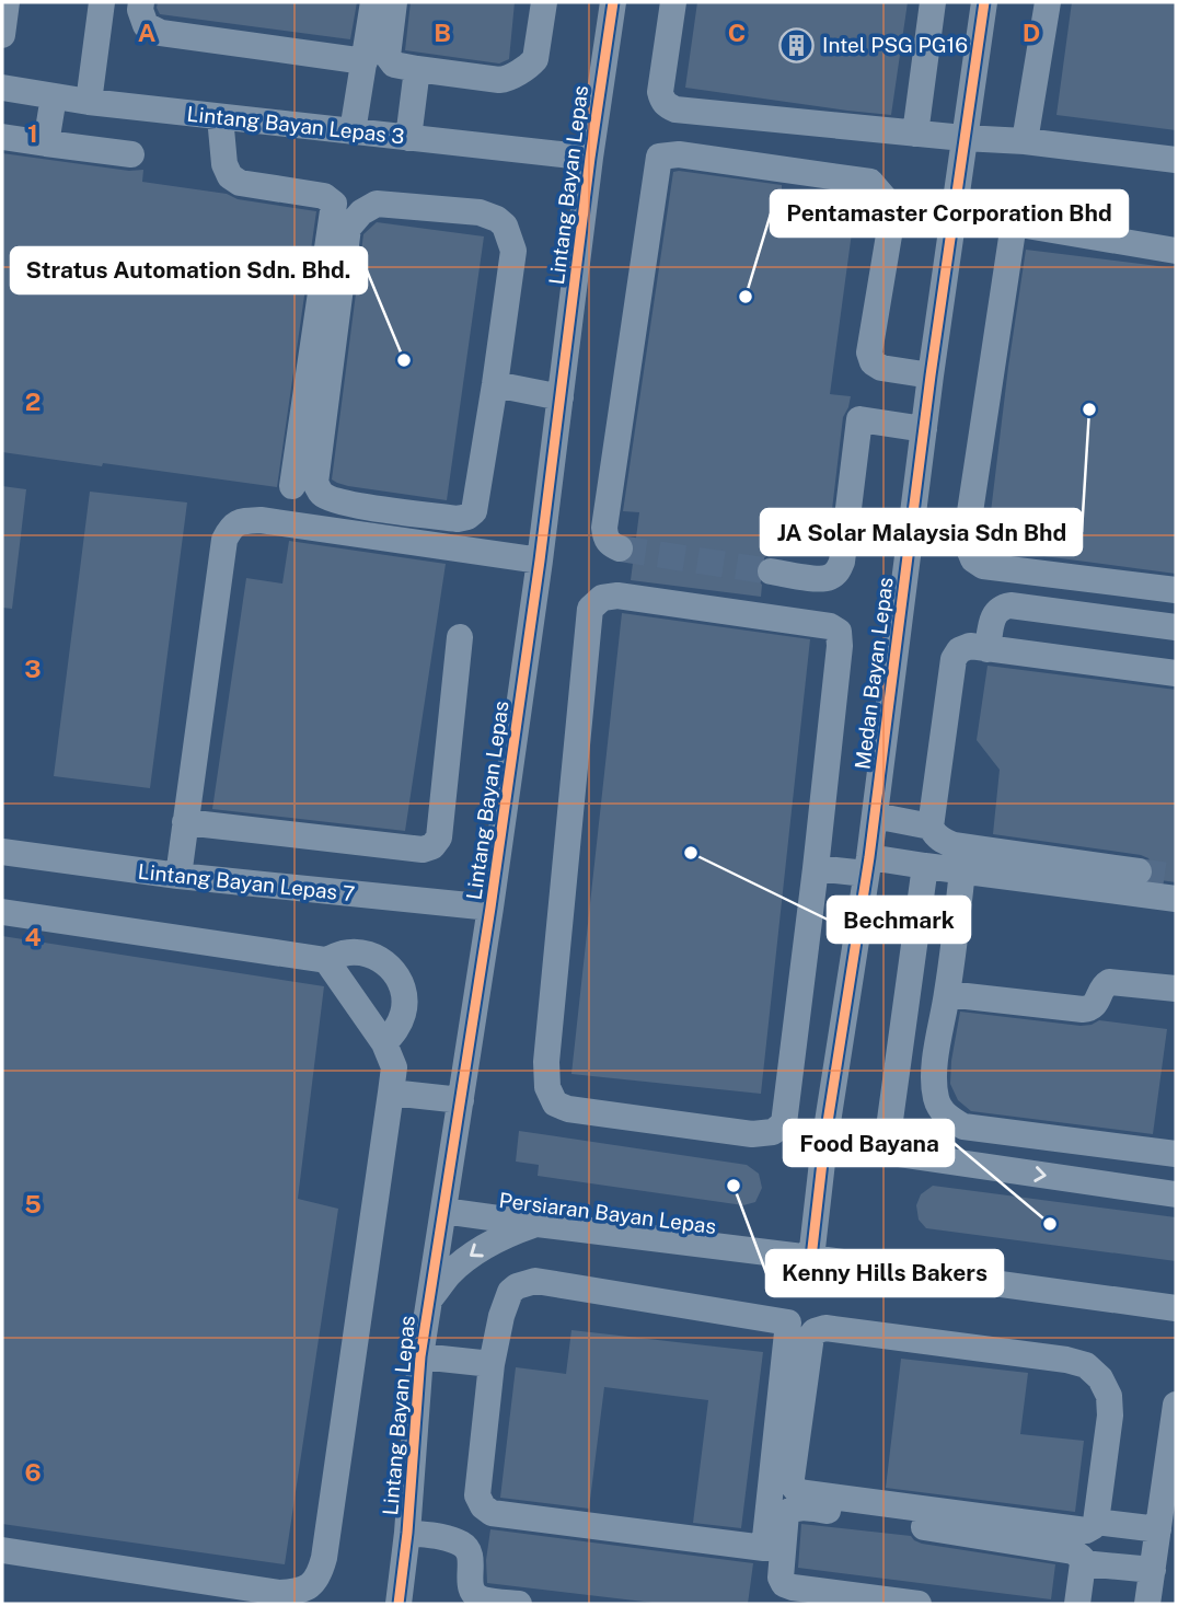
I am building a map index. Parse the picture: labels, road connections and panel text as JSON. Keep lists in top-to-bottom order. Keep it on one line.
{"streets":{"street":["Lintang Bayan Lepas 3","Lintang Bayan Lepas","Medan Bayan Lepas","Lintang Bayan Lepas 7","Persiaran Bayan Lepas"]},"crossings":[["Lintang Bayan Lepas 3","Lintang Bayan Lepas"],["Lintang Bayan Lepas","Lintang Bayan Lepas 7"],["Lintang Bayan Lepas","Persiaran Bayan Lepas"],["Medan Bayan Lepas","Persiaran Bayan Lepas"]],"places":{"building":["Intel PSG PG16"],"other":["Pentamaster Corporation Bhd","Stratus Automation Sdn. Bhd.","JA Solar Malaysia Sdn Bhd","Bechmark","Kenny Hills Bakers","Food Bayana"]},"grid":{"columns":["A","B","C","D"],"rows":["1","2","3","4","5","6"]}}
